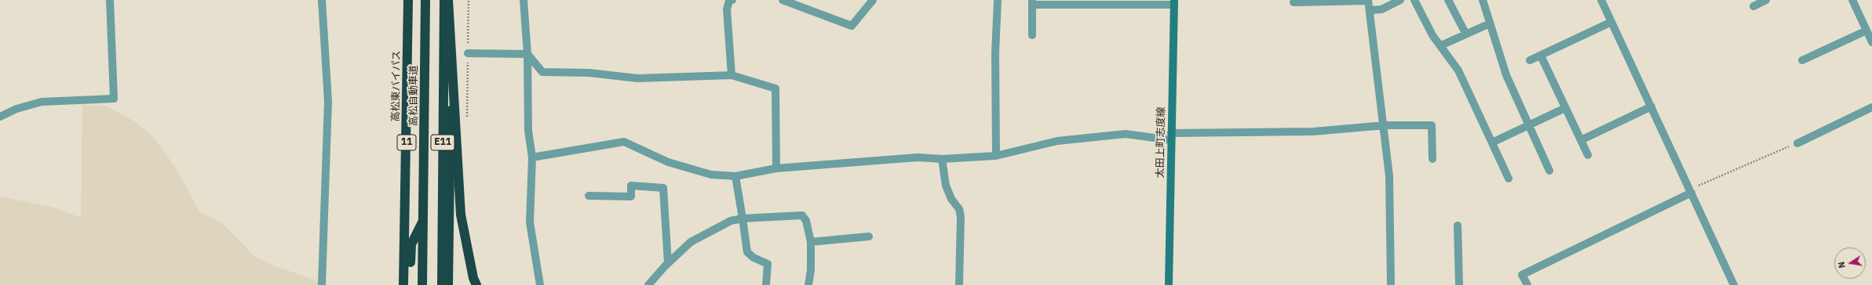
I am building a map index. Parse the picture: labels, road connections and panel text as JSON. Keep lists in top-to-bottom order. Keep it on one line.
{"streets":{"highway":["高松東バイパス","高松自動車道","11","E11"],"main road":["太田上町志度線"]},"north":"left"}
